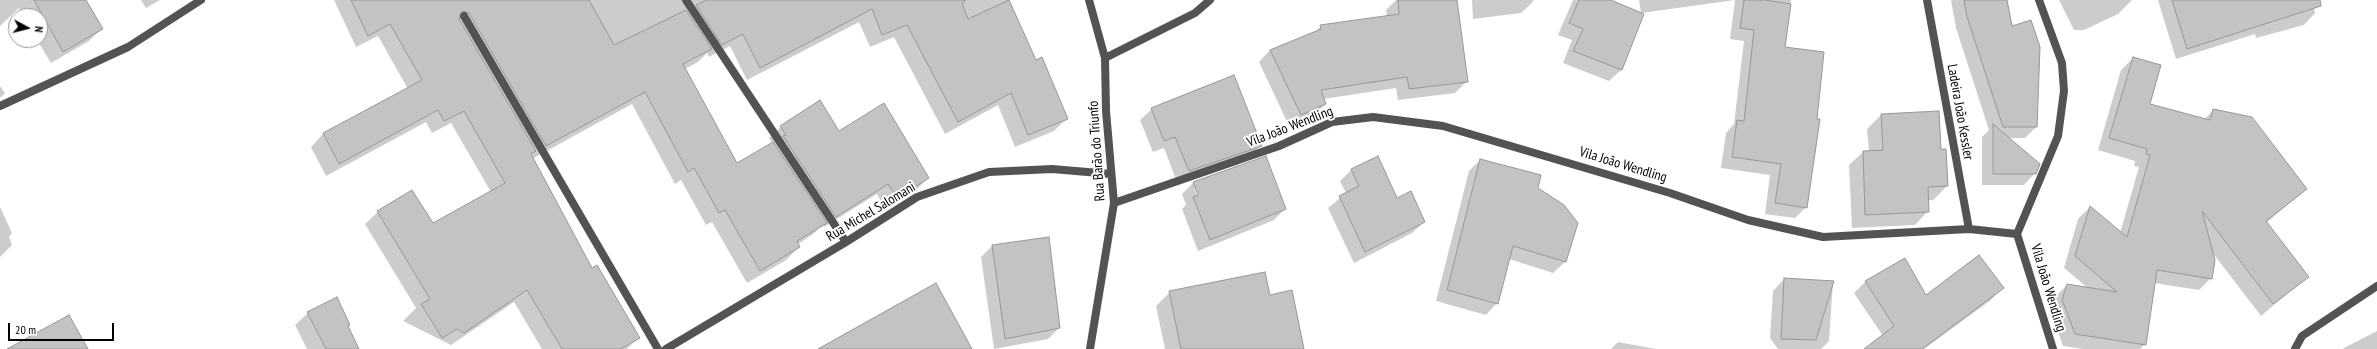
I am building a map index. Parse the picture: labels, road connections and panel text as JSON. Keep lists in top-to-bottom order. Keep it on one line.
{"streets":{"street":["Ladeira João Kessler","Vila João Wendling","Rua Barão do Triunfo","Rua Michel Salomani"]},"crossings":[["Ladeira João Kessler","Vila João Wendling"],["Vila João Wendling","Rua Barão do Triunfo"],["Rua Barão do Triunfo","Rua Michel Salomani"]],"scale_bar":"20 m","north":"right"}
